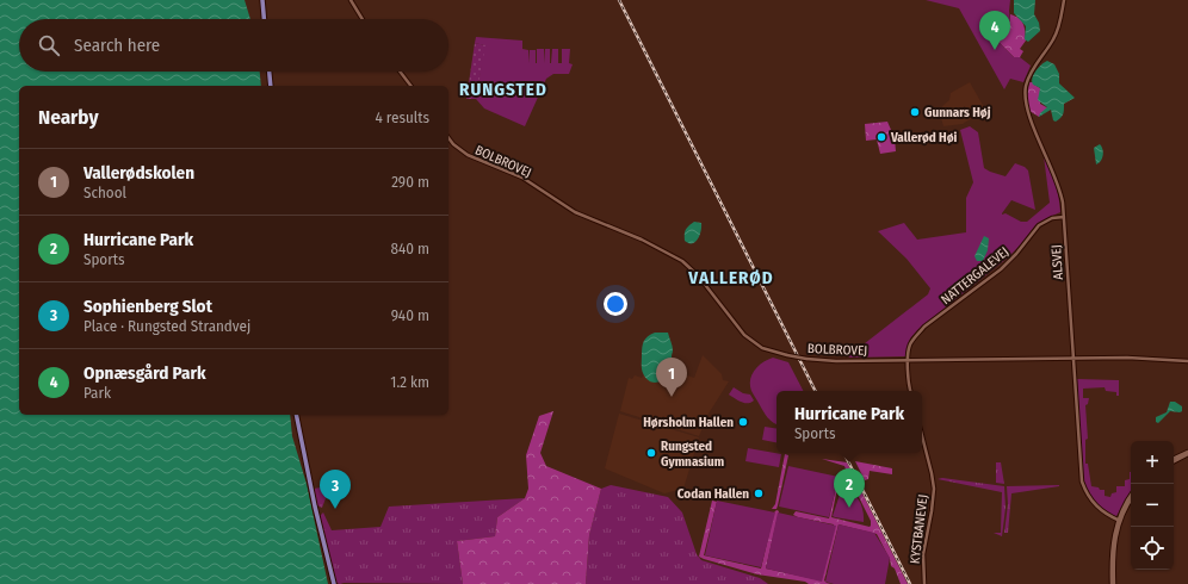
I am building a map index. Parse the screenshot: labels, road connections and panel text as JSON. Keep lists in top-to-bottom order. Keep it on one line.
{"streets":{"street":["BOLBROVEJ","ALSVEJ","NATTERGALEVEJ","KYSTBANEVEJ"]},"crossings":[["BOLBROVEJ","ALSVEJ"],["BOLBROVEJ","NATTERGALEVEJ"],["ALSVEJ","NATTERGALEVEJ"]],"districts":["RUNGSTED","VALLERØD"],"places":["Gunnars Høj","Vallerød Høi","Hørsholm Hallen","Rungsted Gymnasium","Codan Hallen"],"page":{"pins":["4","1","2","3"],"search":"Search here","heading":["Nearby","4 results"],"list":[{"mark":"1","name":"Vallerødskolen","note":"School","value":"290 m"},{"mark":"2","name":"Hurricane Park","note":"Sports","value":"840 m"},{"mark":"3","name":"Sophienberg Slot","note":"Place · Rungsted Strandvej","value":"940 m"},{"mark":"4","name":"Opnæsgård Park","note":"Park","value":"1.2 km"}],"popup":["Hurricane Park","Sports"],"map_buttons":["+","−"]}}
